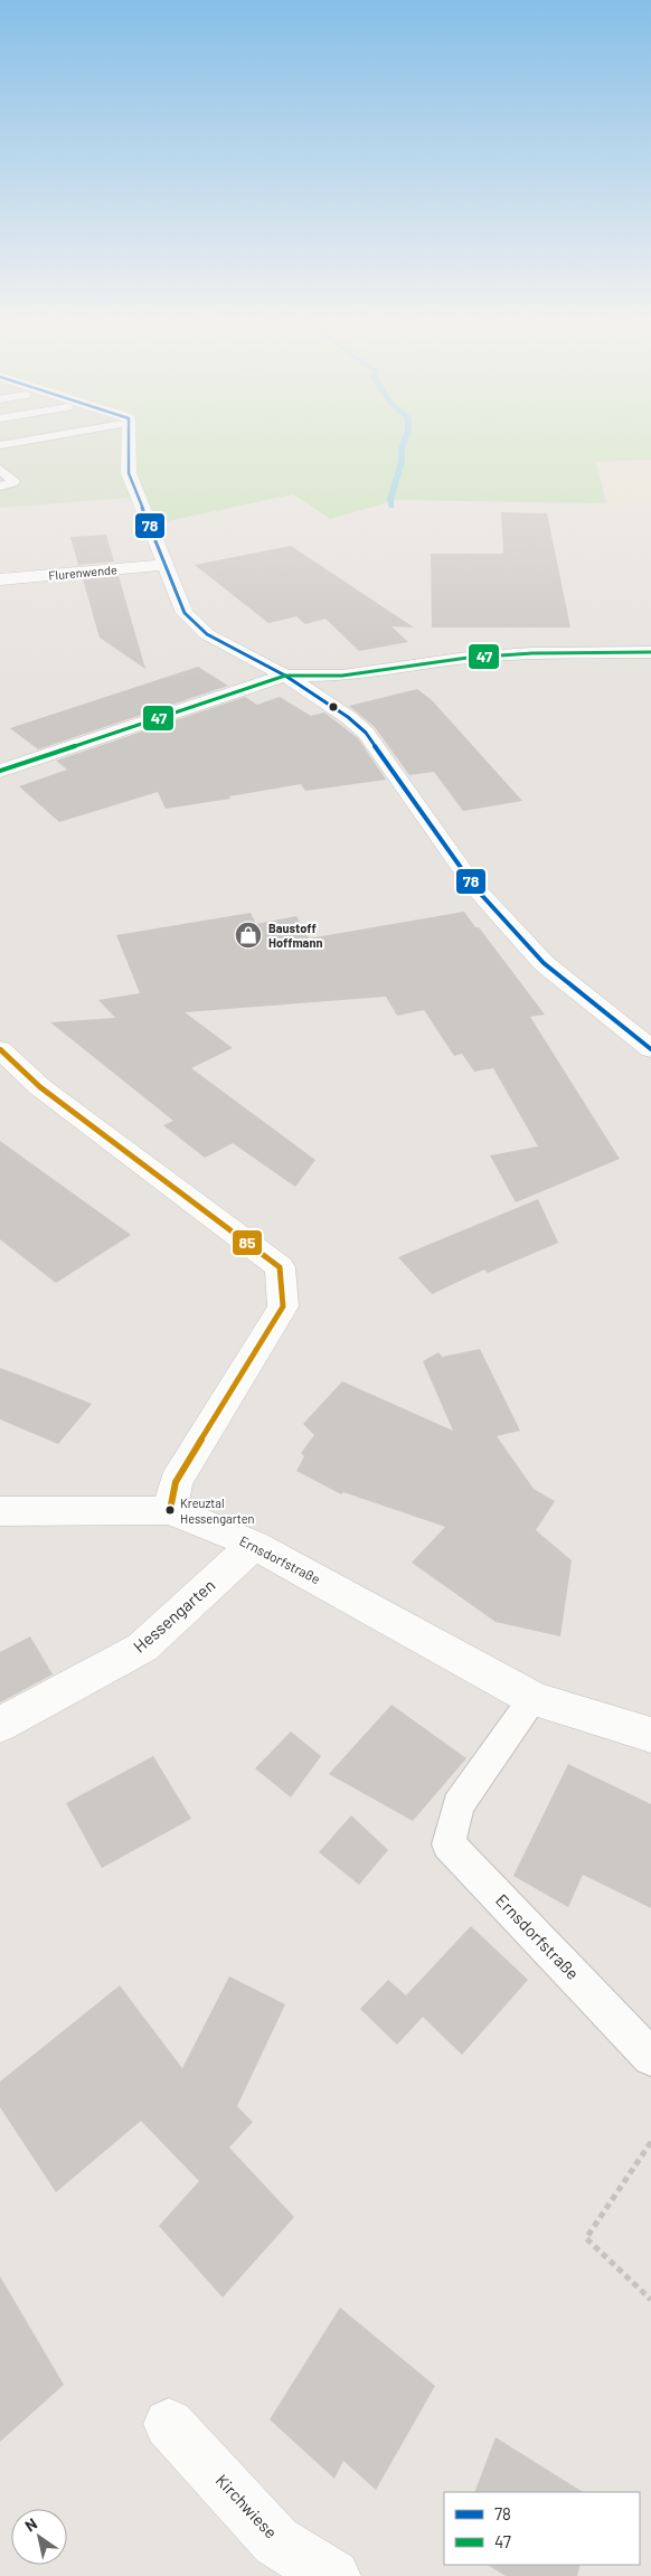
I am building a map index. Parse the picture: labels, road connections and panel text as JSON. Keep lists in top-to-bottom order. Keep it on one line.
{"streets":{"street":["Flurenwende","Ernsdorfstraße","Hessengarten","Kirchwiese"]},"crossings":[["Ernsdorfstraße","Hessengarten"]],"places":{"shop":["Baustoff Hoffmann"],"other":["Kreuztal Hessengarten"]},"lines":["transit line 78","transit line 47","transit line 85"],"legend":["78","47"],"north":"top left"}
